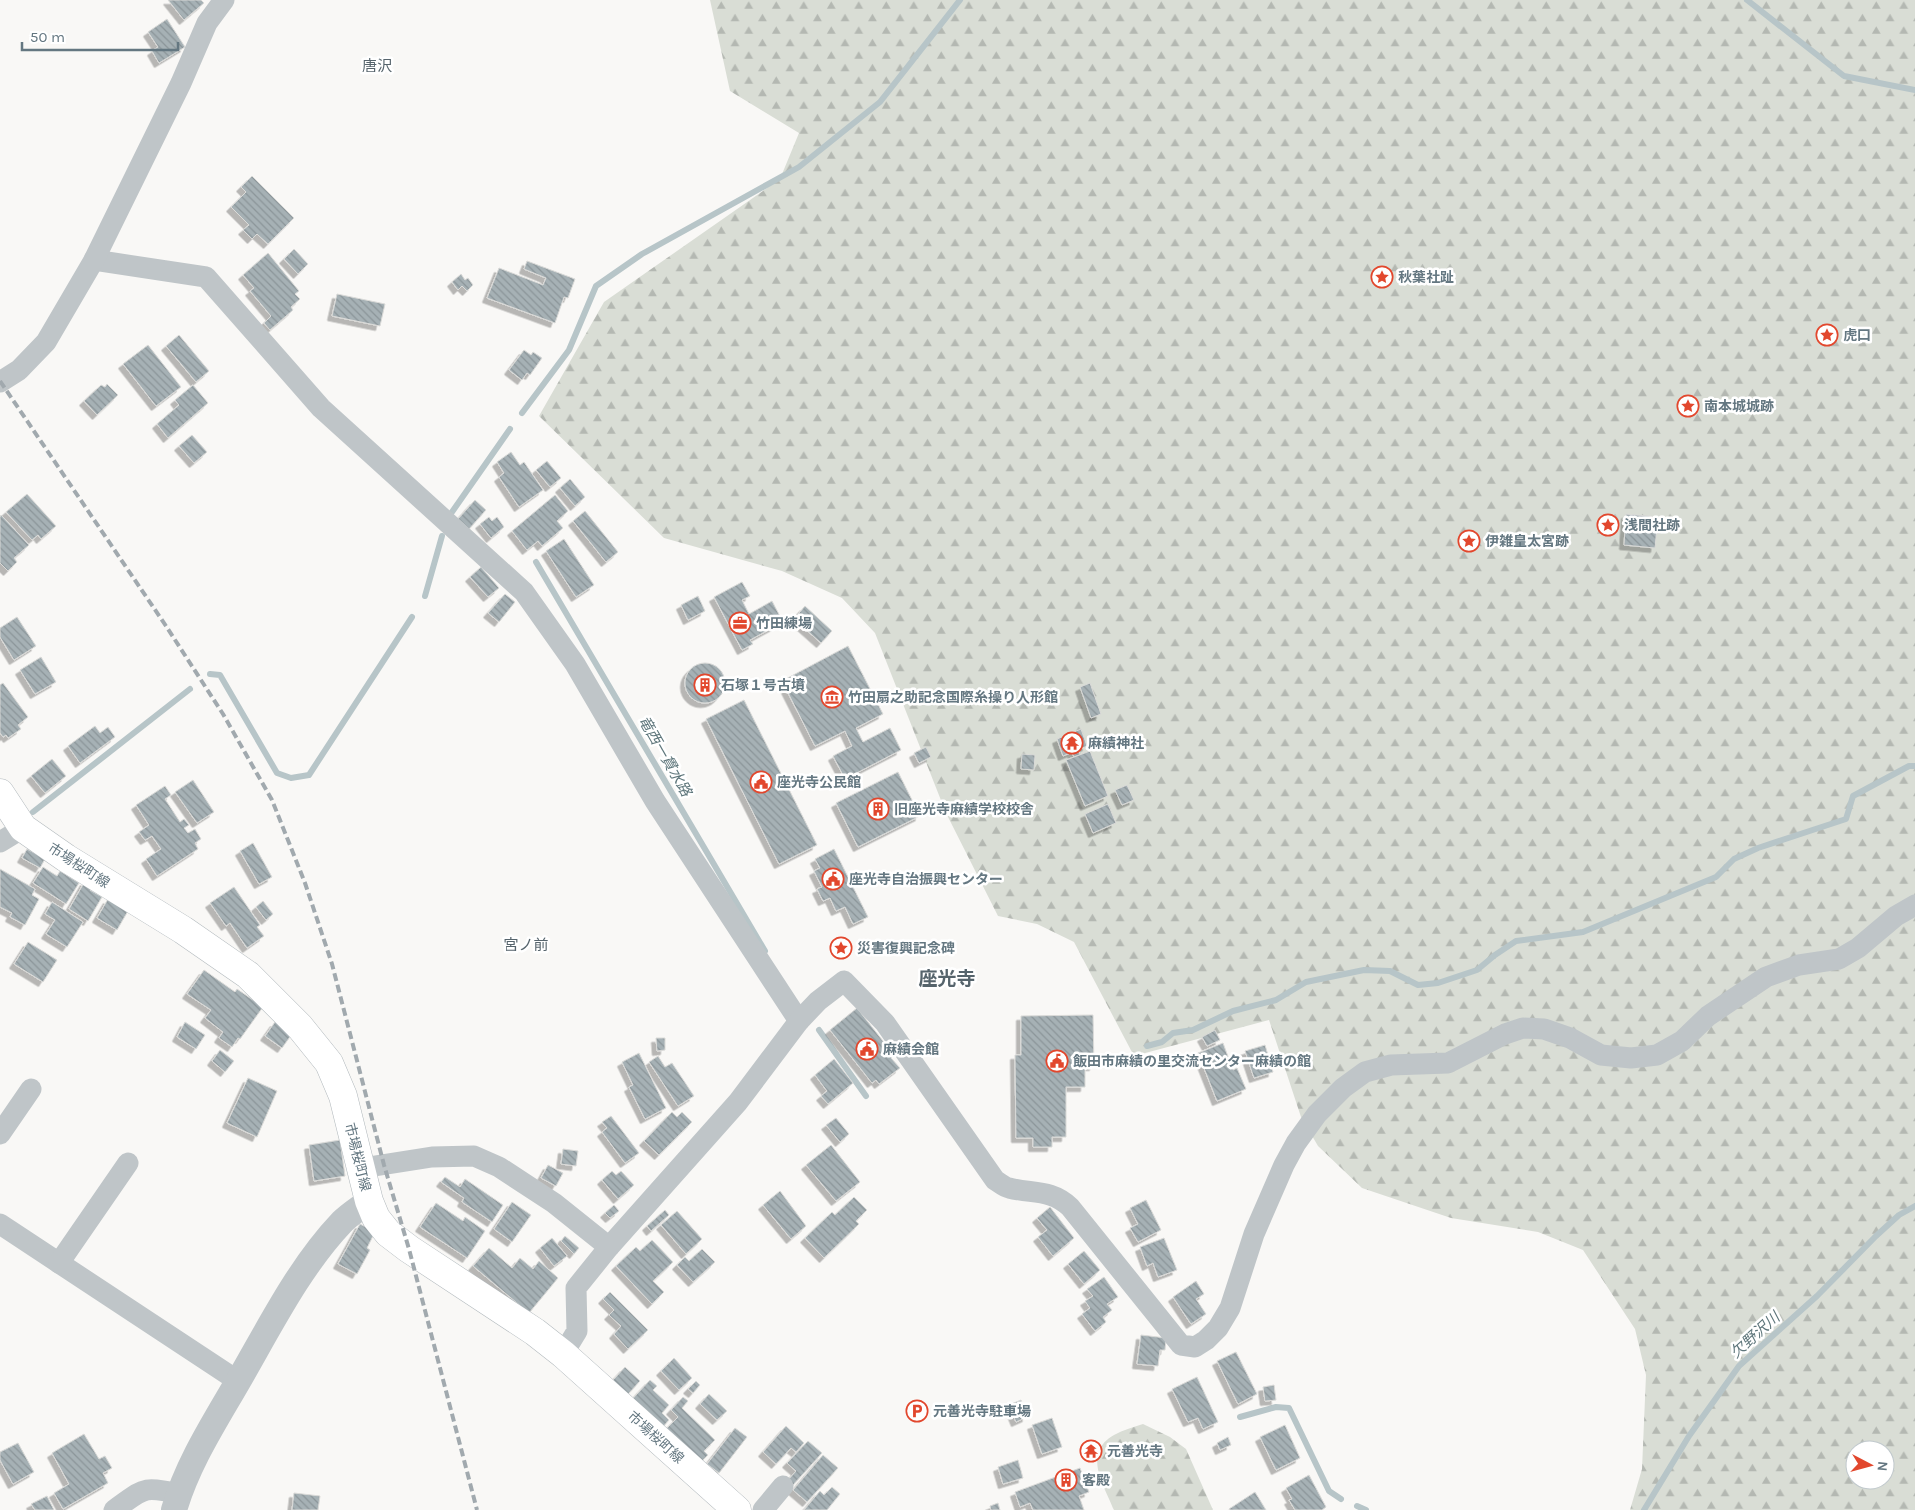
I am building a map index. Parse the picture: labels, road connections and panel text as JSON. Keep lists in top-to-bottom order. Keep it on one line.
{"streets":{"main road":["市場桜町線"]},"districts":["唐沢","宮ノ前","座光寺"],"water":["竜西一貫水路","欠野沢川"],"places":{"place":["秋葉社趾","虎口","南本城城跡","浅間社跡","伊雑皇太宮跡","災害復興記念碑"],"office":["竹田練場"],"building":["石塚１号古墳","旧座光寺麻績学校校舎","客殿"],"museum":["竹田扇之助記念国際糸操り人形館"],"temple":["麻績神社","元善光寺"],"public building":["座光寺公民館","座光寺自治振興センター","麻績会館","飯田市麻績の里交流センター麻績の館"],"parking":["元善光寺駐車場"]},"scale_bar":"50 m","north":"right"}
